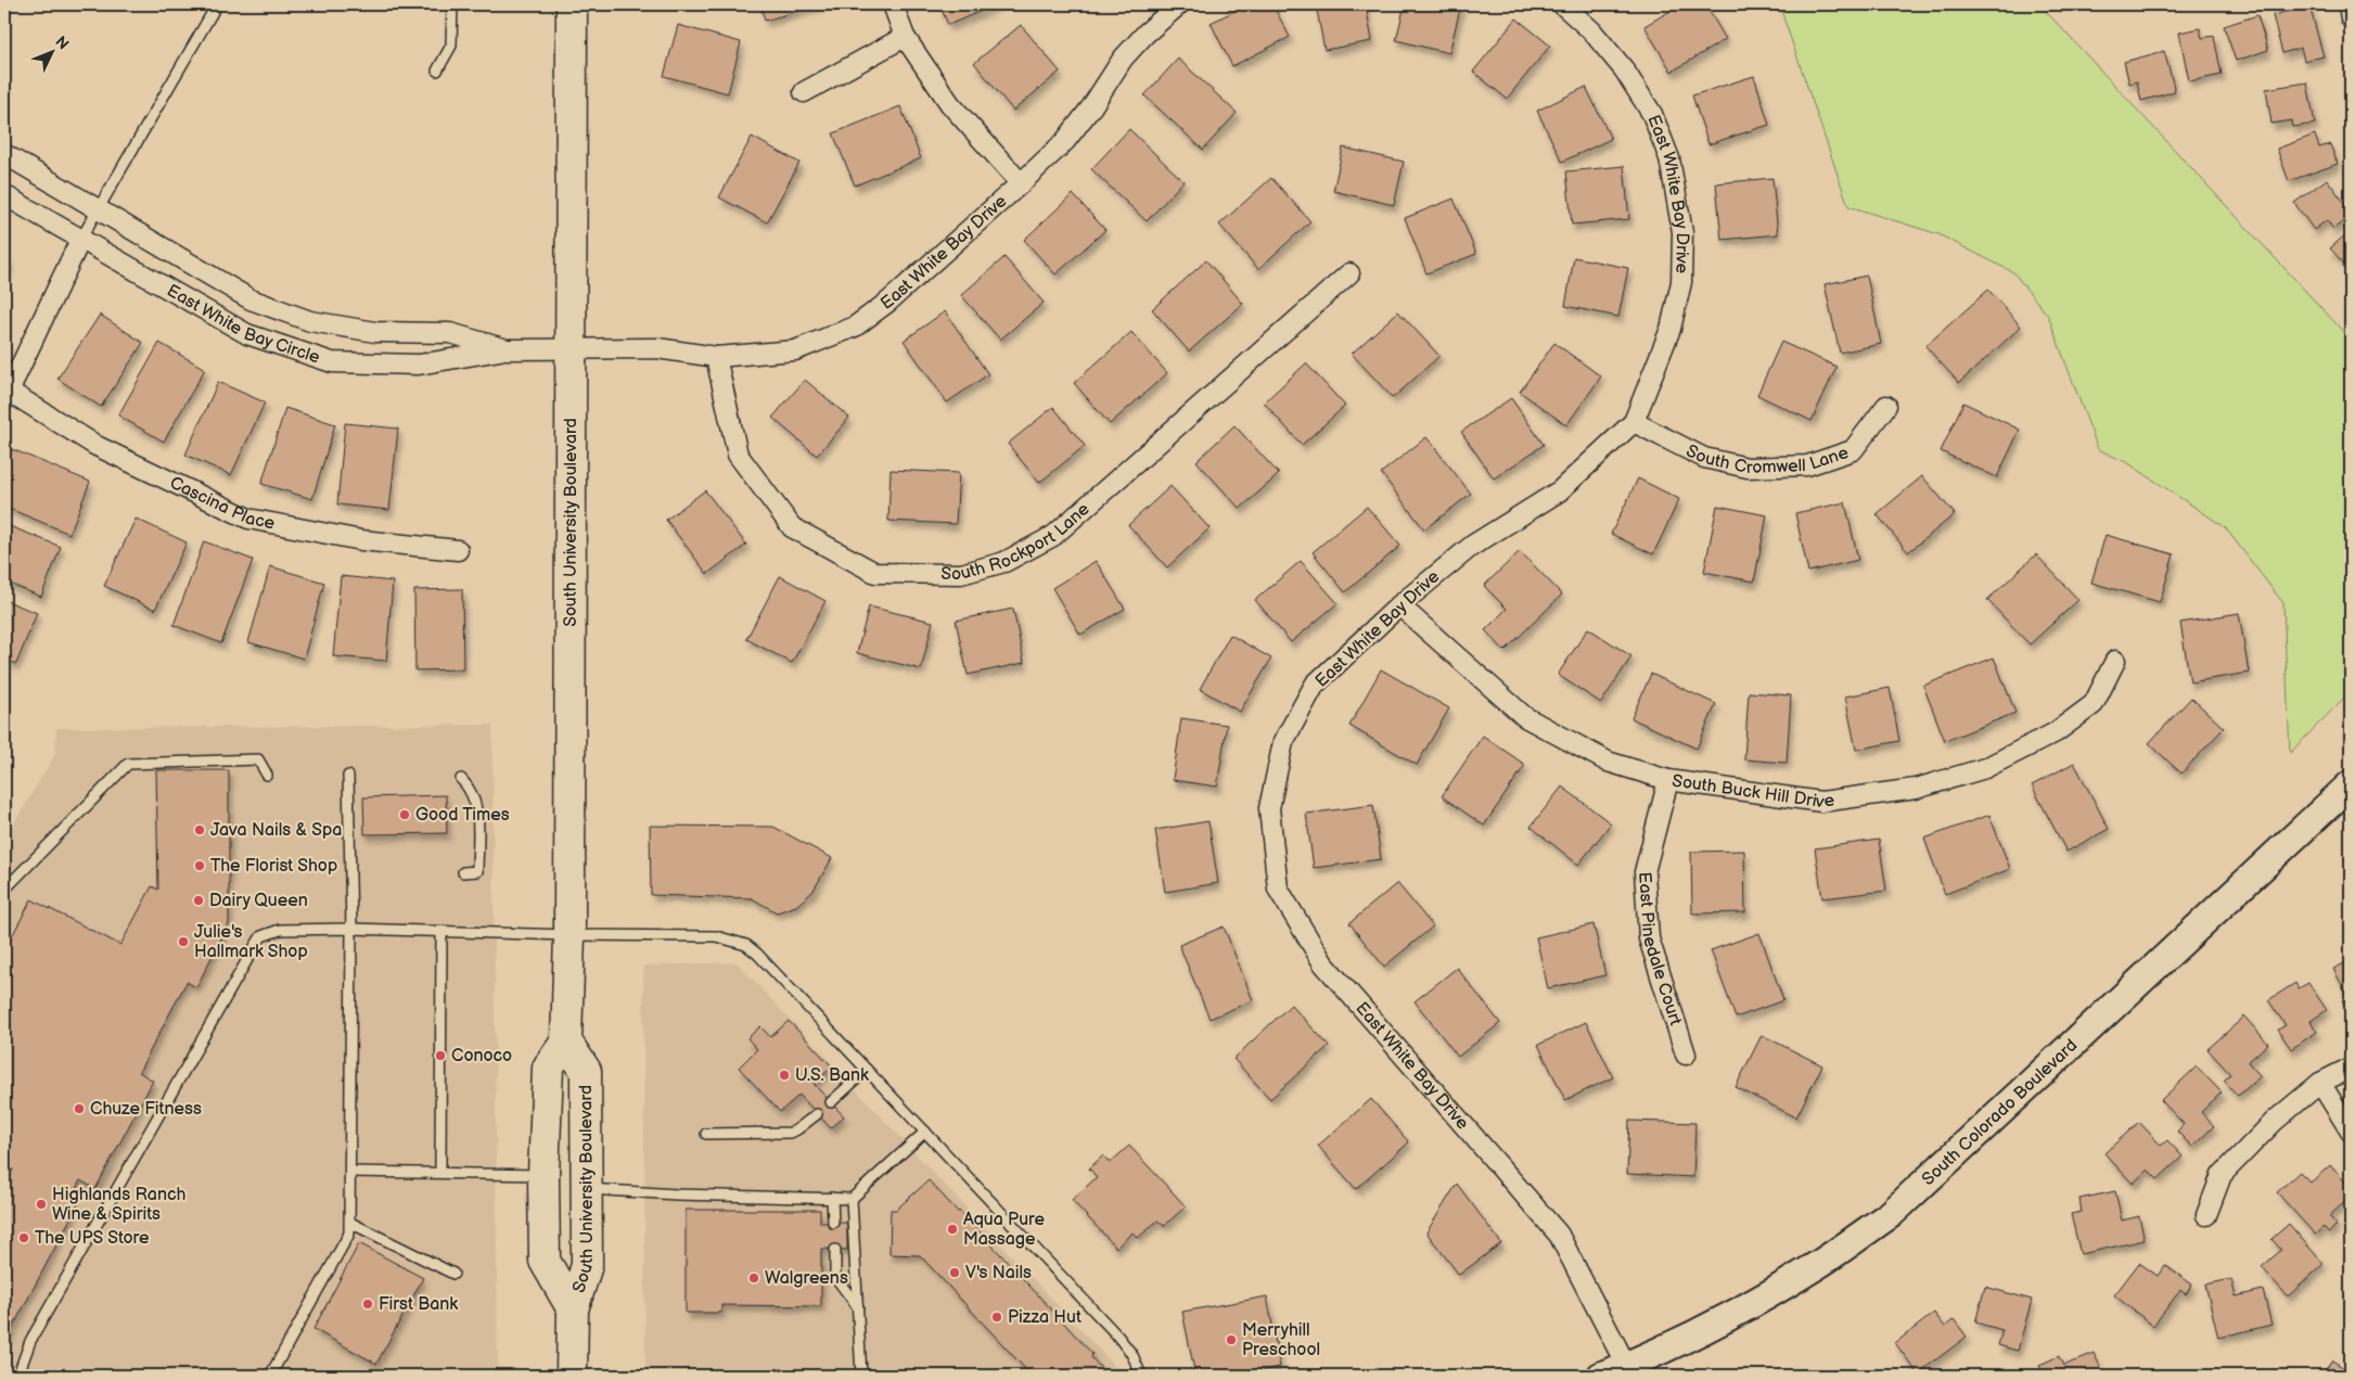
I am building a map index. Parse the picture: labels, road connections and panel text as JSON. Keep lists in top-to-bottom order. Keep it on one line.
{"streets":{"main road":["South University Boulevard","South Colorado Boulevard"],"street":["East White Bay Drive","East White Bay Circle","South Cromwell Lane","Cascina Place","South Rockport Lane","South Buck Hill Drive","East Pinedale Court"]},"crossings":[["East White Bay Drive","East White Bay Circle"],["East White Bay Drive","South Cromwell Lane"],["East White Bay Drive","South University Boulevard"],["East White Bay Drive","South Rockport Lane"],["East White Bay Drive","South Buck Hill Drive"],["East White Bay Drive","South Colorado Boulevard"],["South Buck Hill Drive","East Pinedale Court"]],"places":["Good Times","Java Nails & Spa","The Florist Shop","Dairy Queen","Julie's Hallmark Shop","Conoco","U.S. Bank","Chuze Fitness","Highlands Ranch Wine & Spirits","Aqua Pure Massage","The UPS Store","V's Nails","Walgreens","First Bank","Pizza Hut","Merryhill Preschool"],"north":"top right"}
